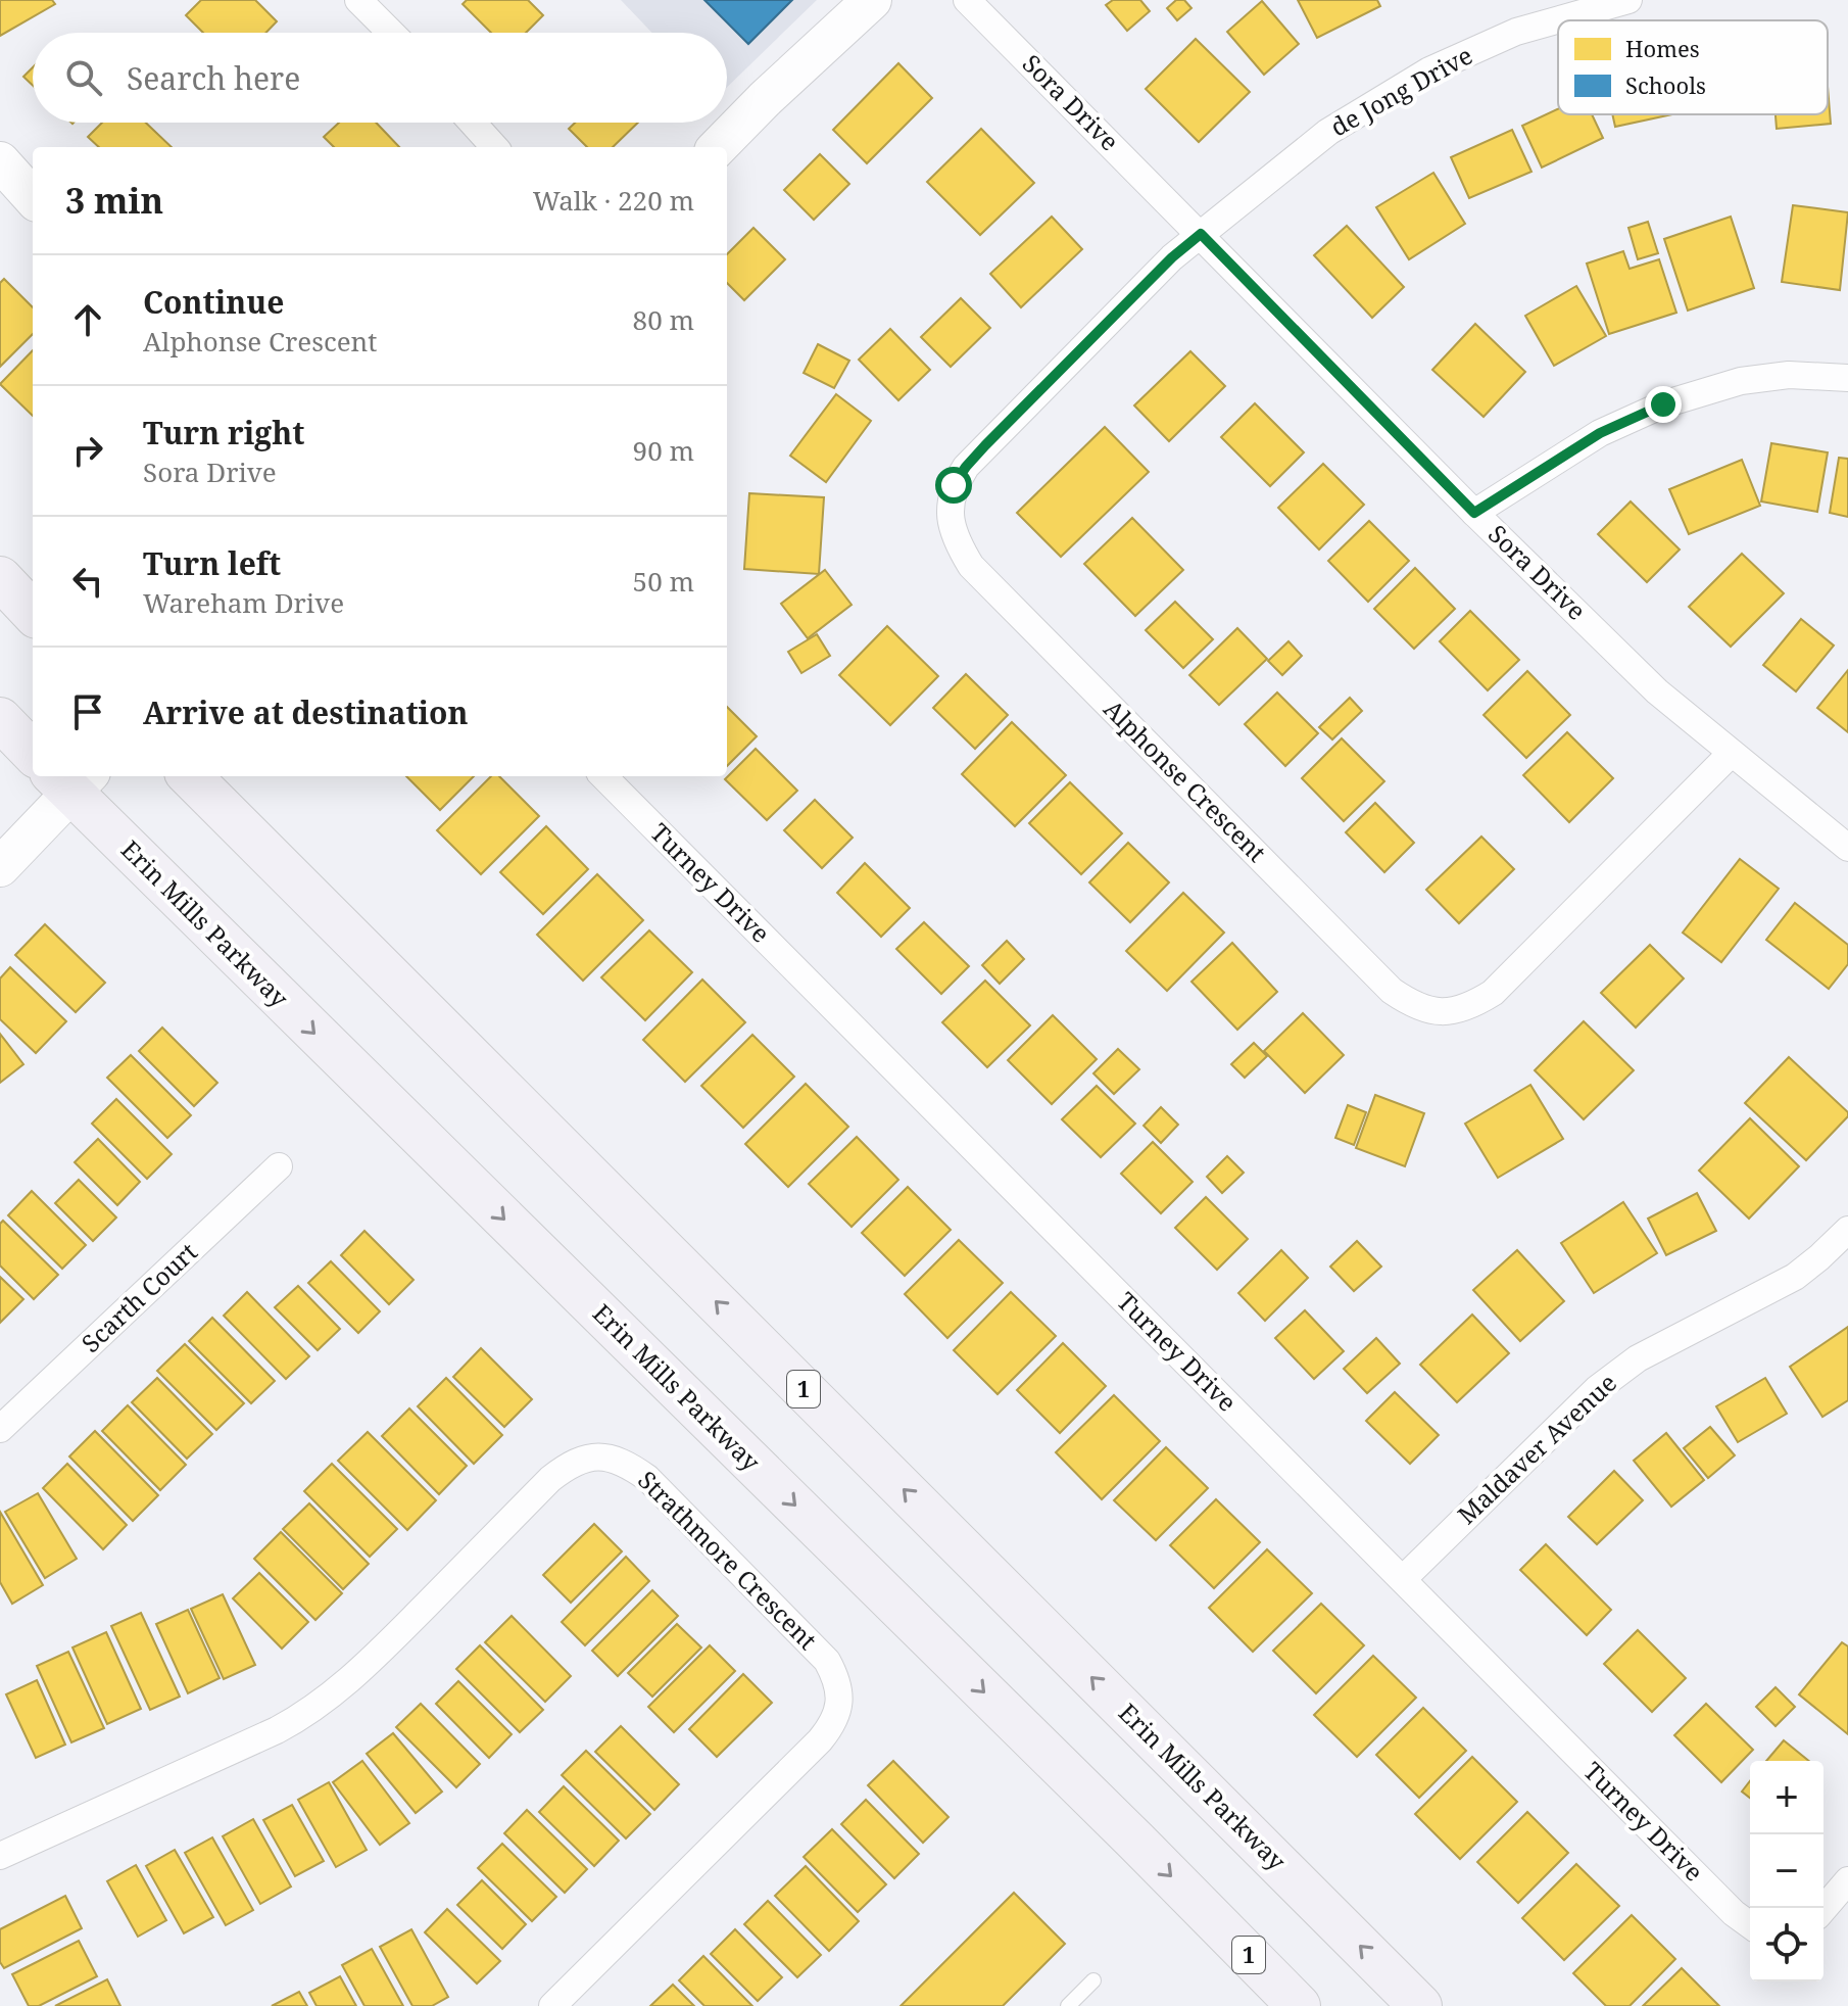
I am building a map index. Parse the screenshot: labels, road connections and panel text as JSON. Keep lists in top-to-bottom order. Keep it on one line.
{"streets":{"main road":["Erin Mills Parkway","1"],"street":["de Jong Drive","Sora Drive","Alphonse Crescent","Turney Drive","Scarth Court","Maldaver Avenue","Strathmore Crescent"]},"crossings":[["de Jong Drive","Sora Drive"],["de Jong Drive","Alphonse Crescent"],["Sora Drive","Alphonse Crescent"],["Turney Drive","Maldaver Avenue"]],"legend":["Homes","Schools"],"page":{"search":"Search here","heading":["3 min","Walk · 220 m"],"list":[["Continue","Alphonse Crescent","80 m"],["Turn right","Sora Drive","90 m"],["Turn left","Wareham Drive","50 m"],"Arrive at destination"],"map_buttons":["+","−"]}}
